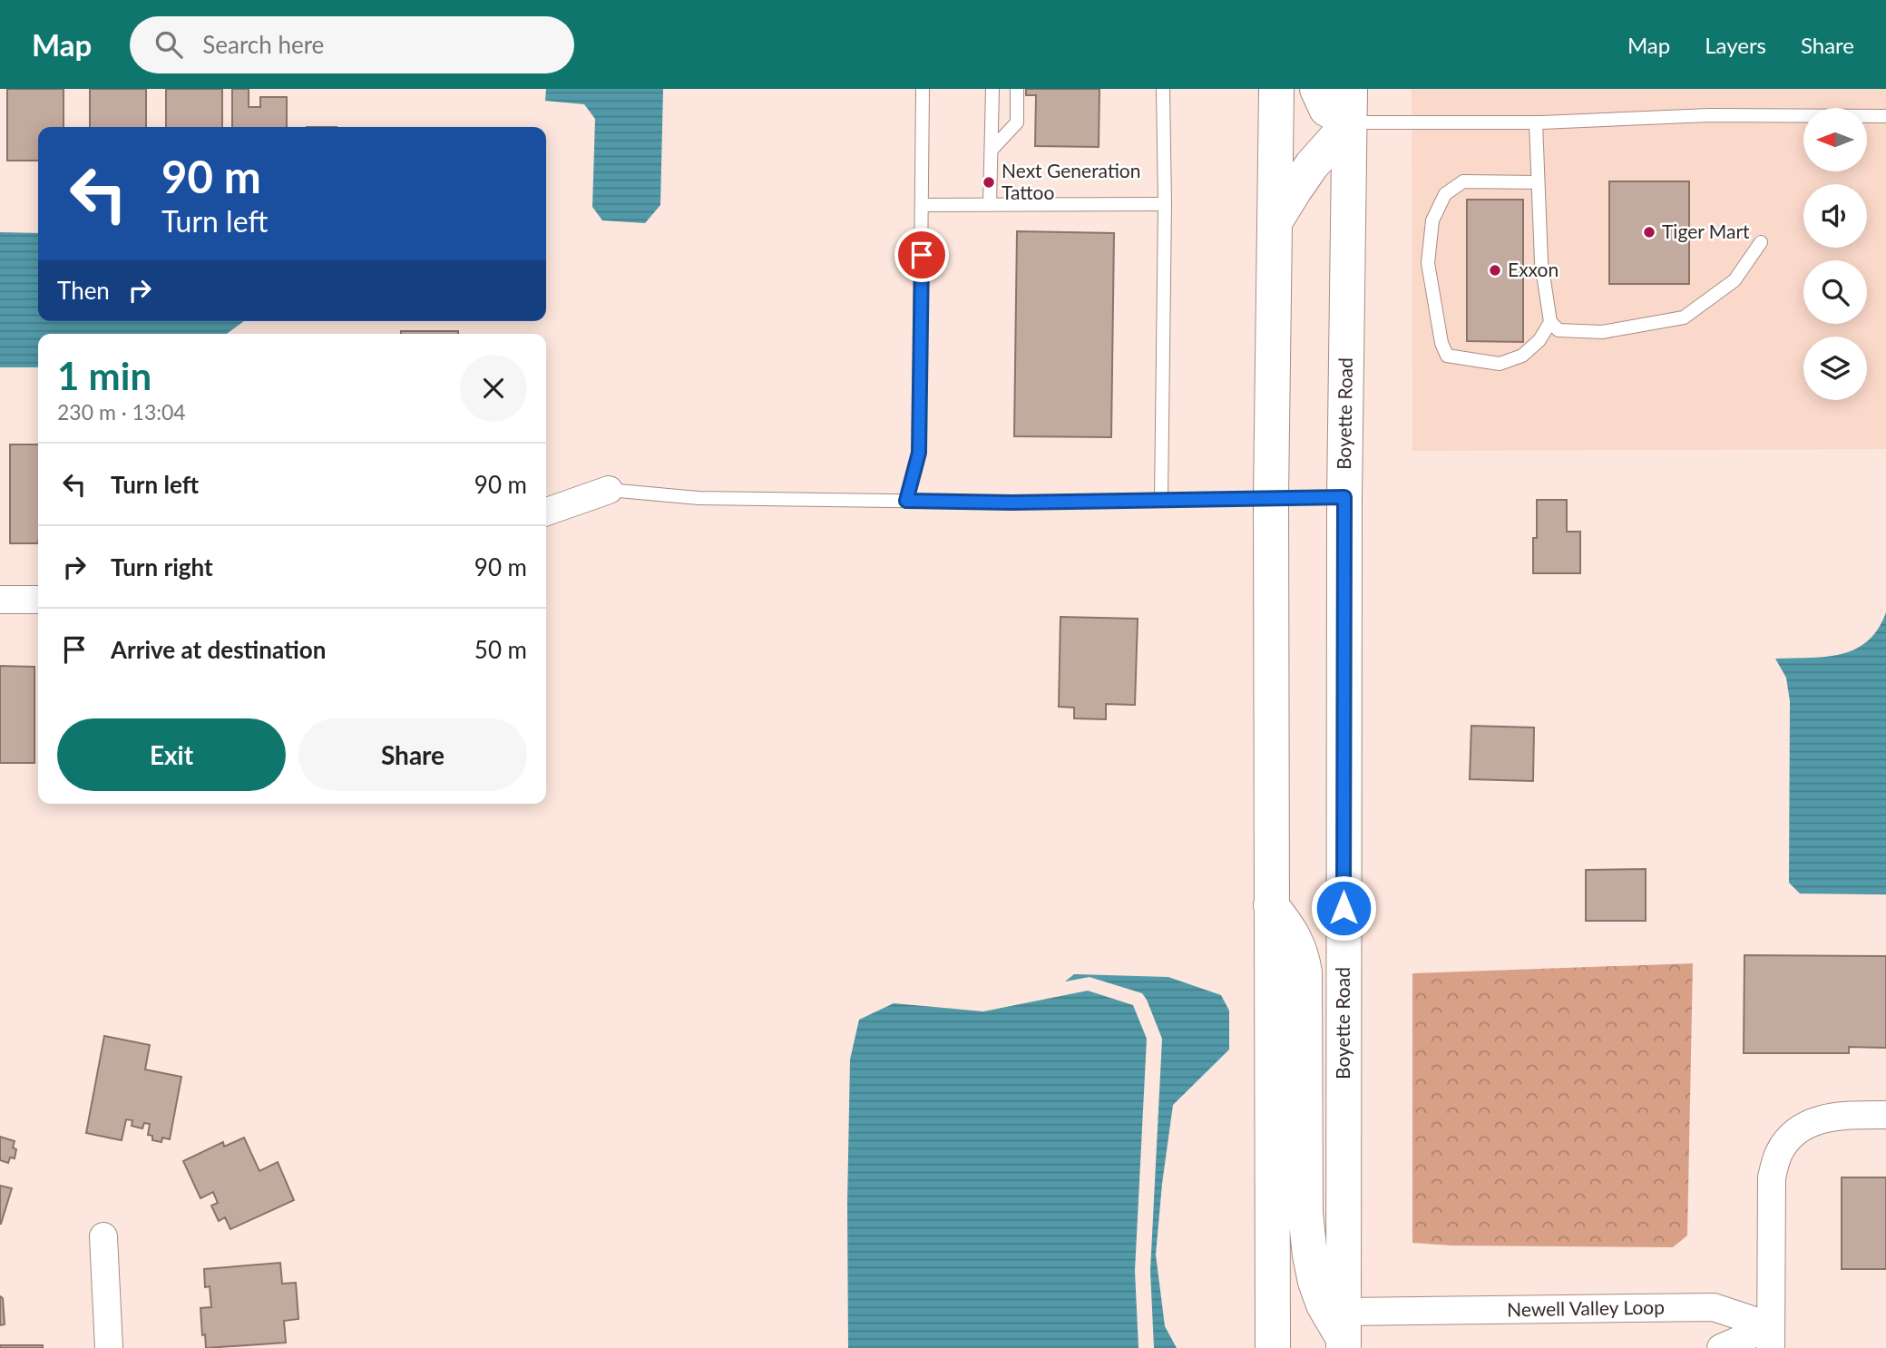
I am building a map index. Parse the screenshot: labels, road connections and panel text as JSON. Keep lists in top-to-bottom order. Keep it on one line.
{"streets":{"main road":["Boyette Road"],"street":["Newell Valley Loop"]},"crossings":[["Boyette Road","Newell Valley Loop"]],"places":["Next Generation Tattoo","Tiger Mart","Exxon"],"north":"left","page":{"header":"Map","search":"Search here","nav":["Map","Layers","Share"],"turn":["90 m","Turn left"],"then":"Then","heading":["1 min","230 m · 13:04"],"list":[{"name":"Turn left","value":"90 m"},{"name":"Turn right","value":"90 m"},{"name":"Arrive at destination","value":"50 m"}],"buttons":["Exit","Share"]}}
